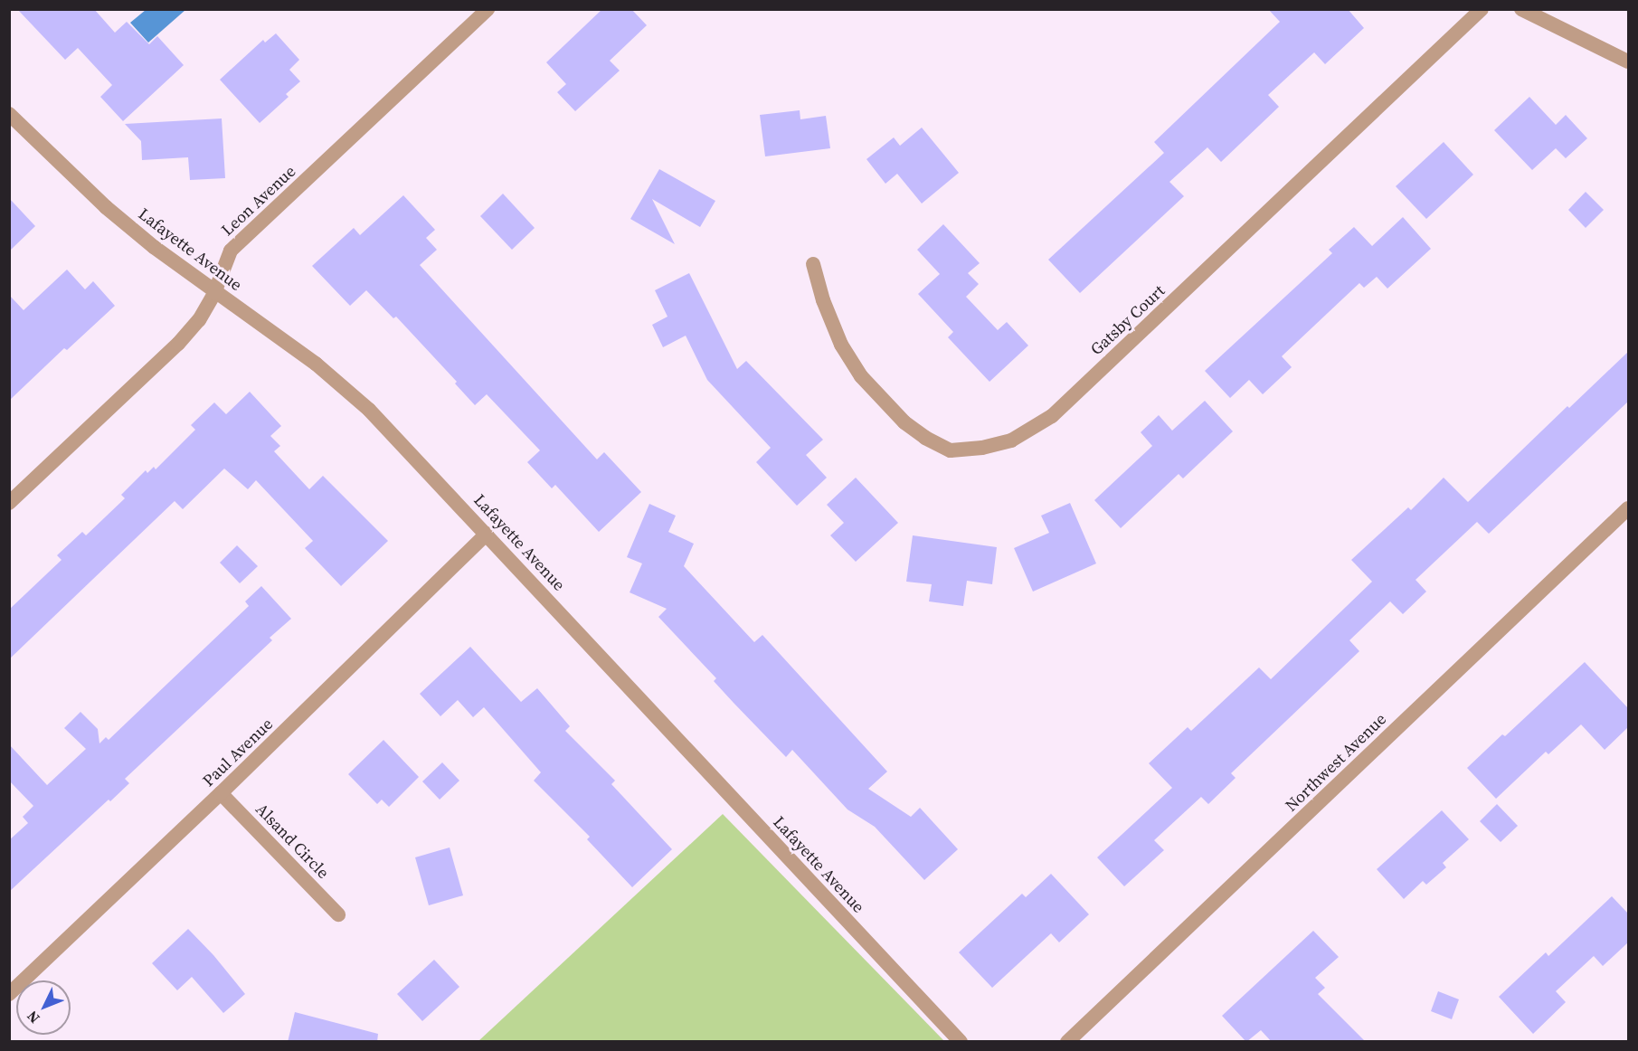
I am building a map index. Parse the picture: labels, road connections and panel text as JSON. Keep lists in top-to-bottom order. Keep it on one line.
{"streets":{"street":["Leon Avenue","Lafayette Avenue","Gatsby Court","Paul Avenue","Northwest Avenue","Alsand Circle"]},"crossings":[["Leon Avenue","Lafayette Avenue"],["Lafayette Avenue","Paul Avenue"],["Paul Avenue","Alsand Circle"]],"north":"bottom left"}
